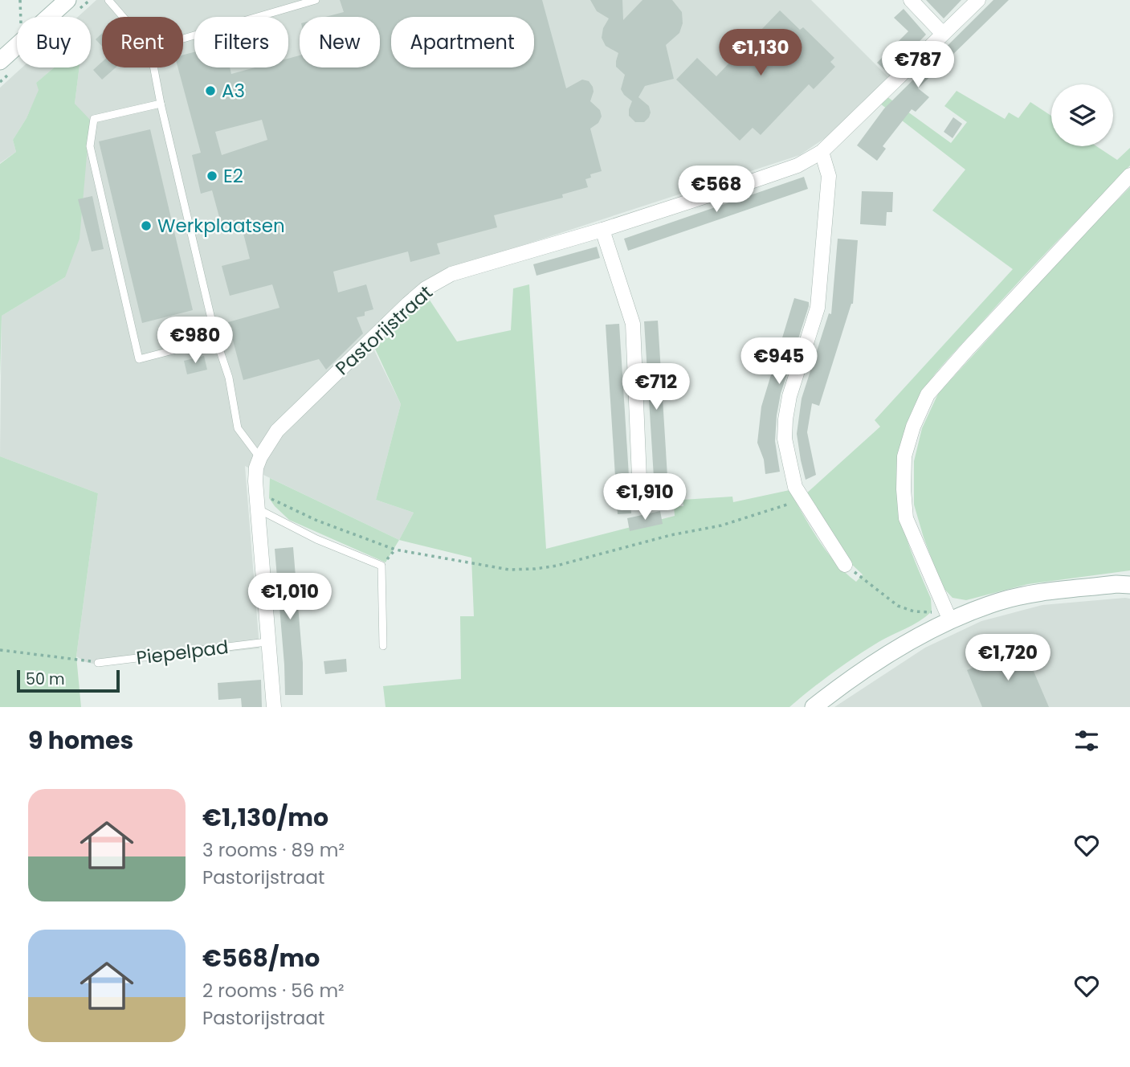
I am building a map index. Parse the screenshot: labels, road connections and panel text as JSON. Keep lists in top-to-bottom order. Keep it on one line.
{"streets":{"street":["Pastorijstraat"],"lane":["Piepelpad"]},"places":["A3","E2","Werkplaatsen"],"scale_bar":"50 m","page":{"chip":["Buy","Rent","Filters","New","Apartment"],"price":["€1,130","€787","€568","€980","€945","€712","€1,910","€1,010","€1,720"],"scale":"50 m","heading":"9 homes","list":[{"name":"€1,130/mo","note":"3 rooms · 89 m² · Pastorijstraat"},{"name":"€568/mo","note":"2 rooms · 56 m² · Pastorijstraat"}]}}
